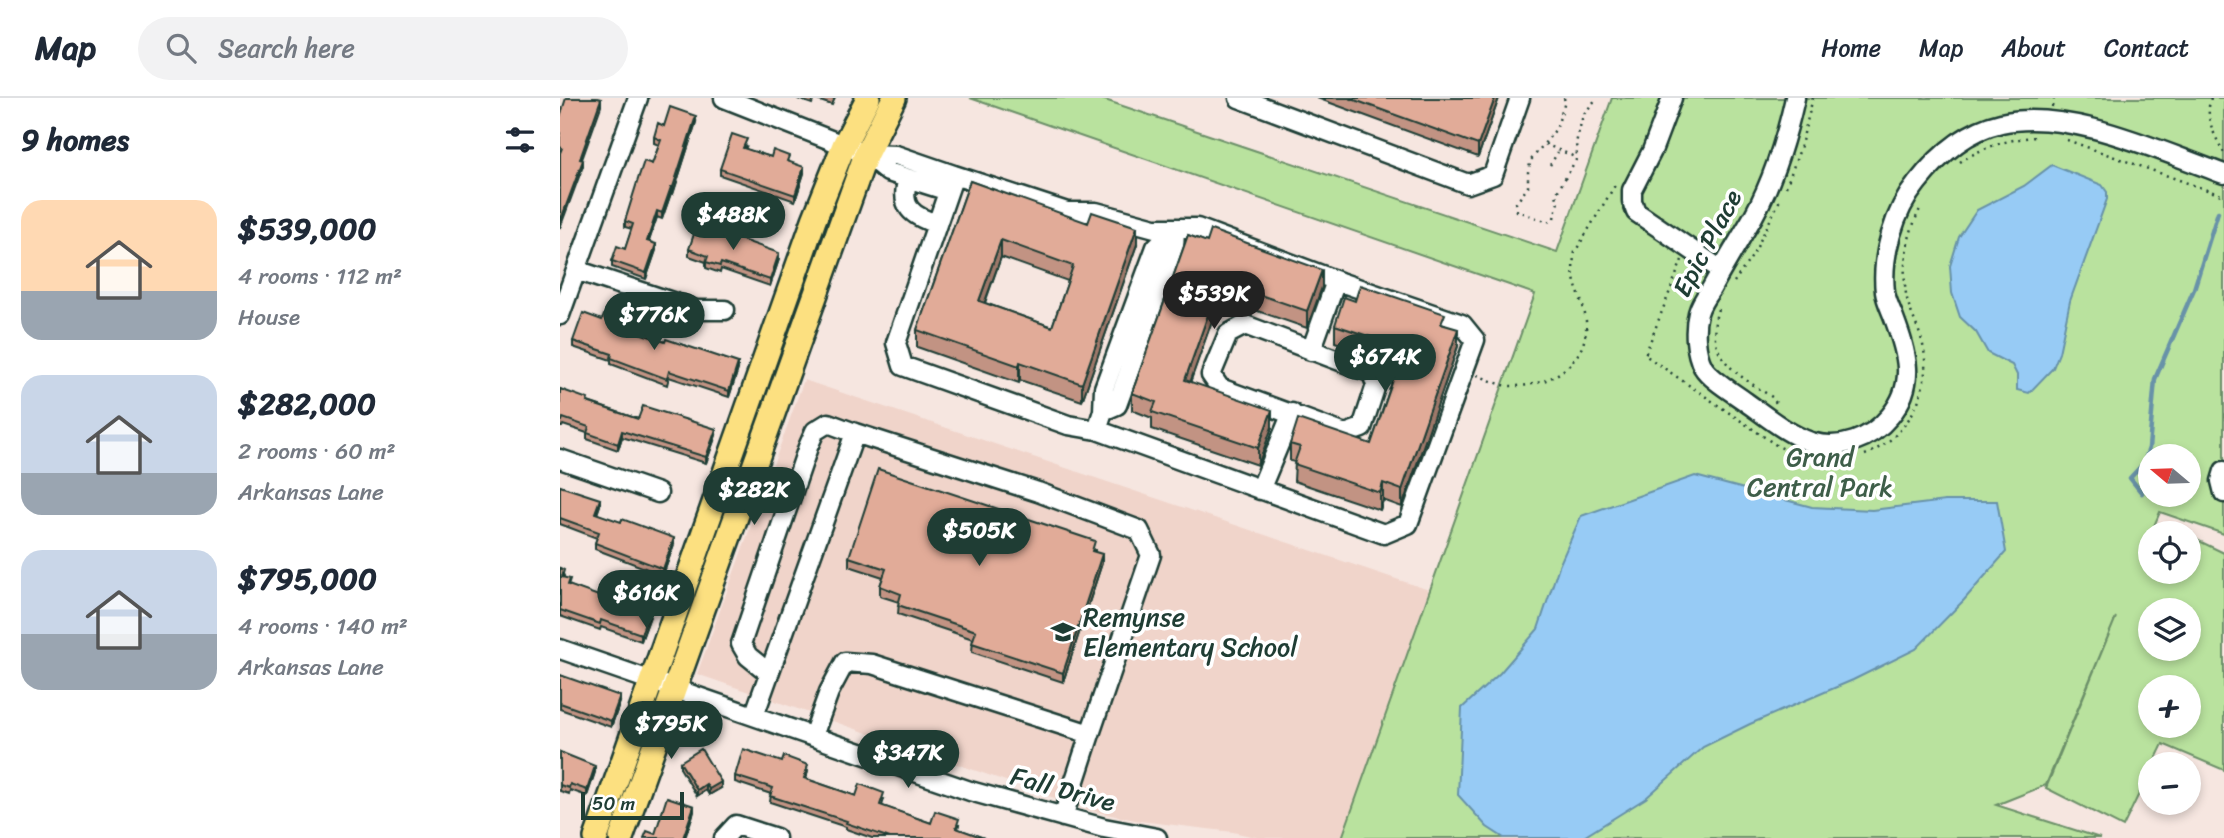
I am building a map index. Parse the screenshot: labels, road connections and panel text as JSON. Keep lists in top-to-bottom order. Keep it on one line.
{"streets":{"street":["Epic Place","Fall Drive"]},"parks":["Grand Central Park"],"places":{"school or university":["Remynse Elementary School"]},"scale_bar":"50 m","north":"left","page":{"header":"Map","search":"Search here","nav":["Home","Map","About","Contact"],"heading":"9 homes","list":[{"name":"$539,000","note":"4 rooms · 112 m² · House"},{"name":"$282,000","note":"2 rooms · 60 m² · Arkansas Lane"},{"name":"$795,000","note":"4 rooms · 140 m² · Arkansas Lane"}],"price":["$488K","$539K","$776K","$674K","$282K","$505K","$616K","$795K","$347K"],"map_buttons":["+","−"],"scale":"50 m"}}
